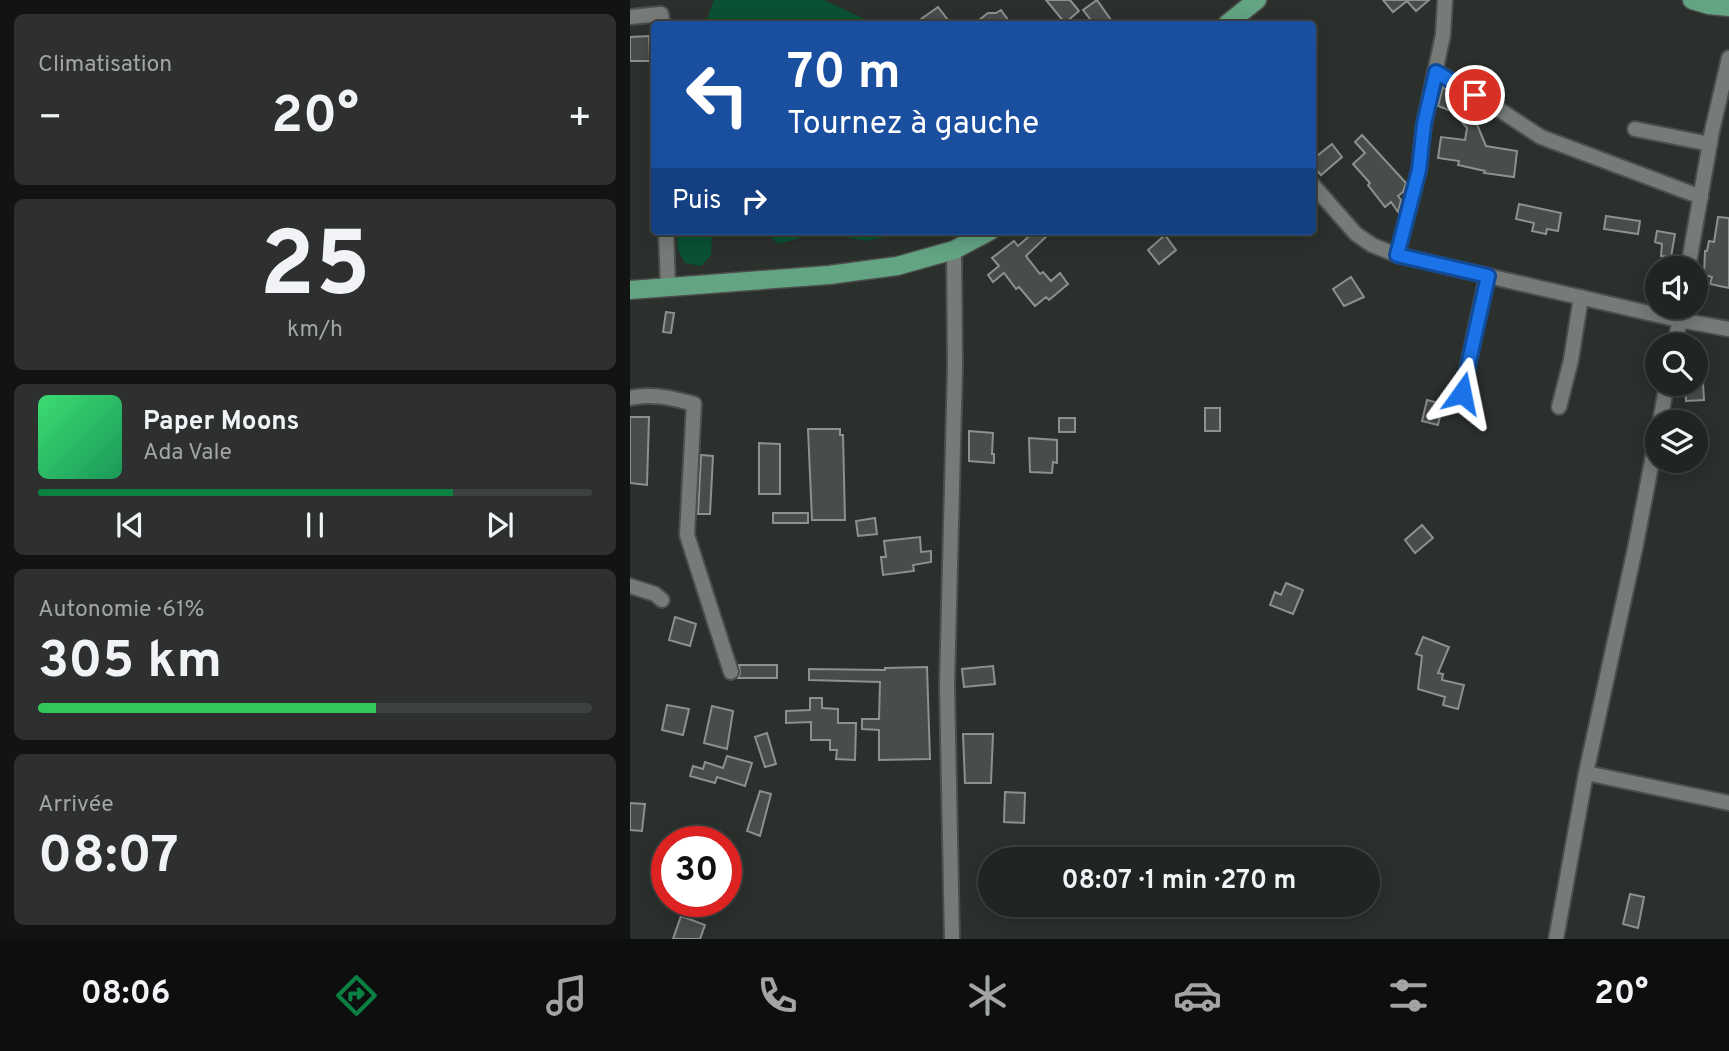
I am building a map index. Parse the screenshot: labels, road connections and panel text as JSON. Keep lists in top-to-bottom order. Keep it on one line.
{"page":{"tile":["Climatisation",["25","km/h"],["Autonomie · 61%","305 km"],["Arrivée","08:07"]],"turn":["70 m","Tournez à gauche"],"heat":["−","20°","+"],"then":"Puis","song":["Paper Moons","Ada Vale"],"limit":"30","trip":"08:07 · 1 min · 270 m","tabs":["08:06","20°"]}}
